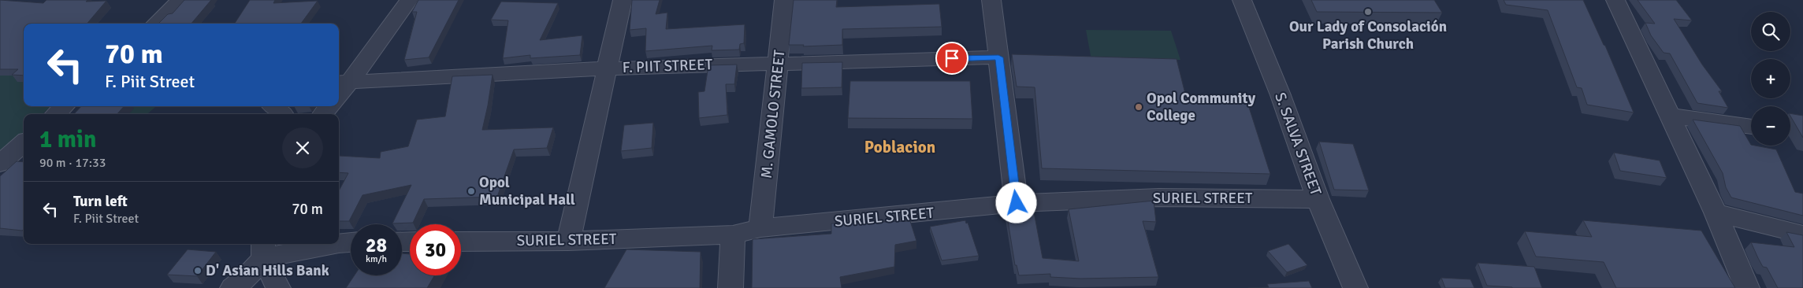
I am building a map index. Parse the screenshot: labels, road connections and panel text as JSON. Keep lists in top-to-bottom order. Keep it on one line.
{"streets":{"street":["F. PIIT STREET","M. GAMOLO STREET","S. SALVA STREET","SURIEL STREET"]},"crossings":[["F. PIIT STREET","M. GAMOLO STREET"],["M. GAMOLO STREET","SURIEL STREET"],["S. SALVA STREET","SURIEL STREET"]],"districts":["Poblacion"],"places":["Our Lady of Consolación Parish Church","Opol Community College","Opol Municipal Hall","D' Asian Hills Bank"],"page":{"map_buttons":["+","−"],"turn":["70 m","F. Piit Street"],"heading":["1 min","90 m · 17:33"],"list":[{"name":"Turn left","note":"F. Piit Street","value":"70 m"}],"speed":"28 km/h","limit":"30"}}
